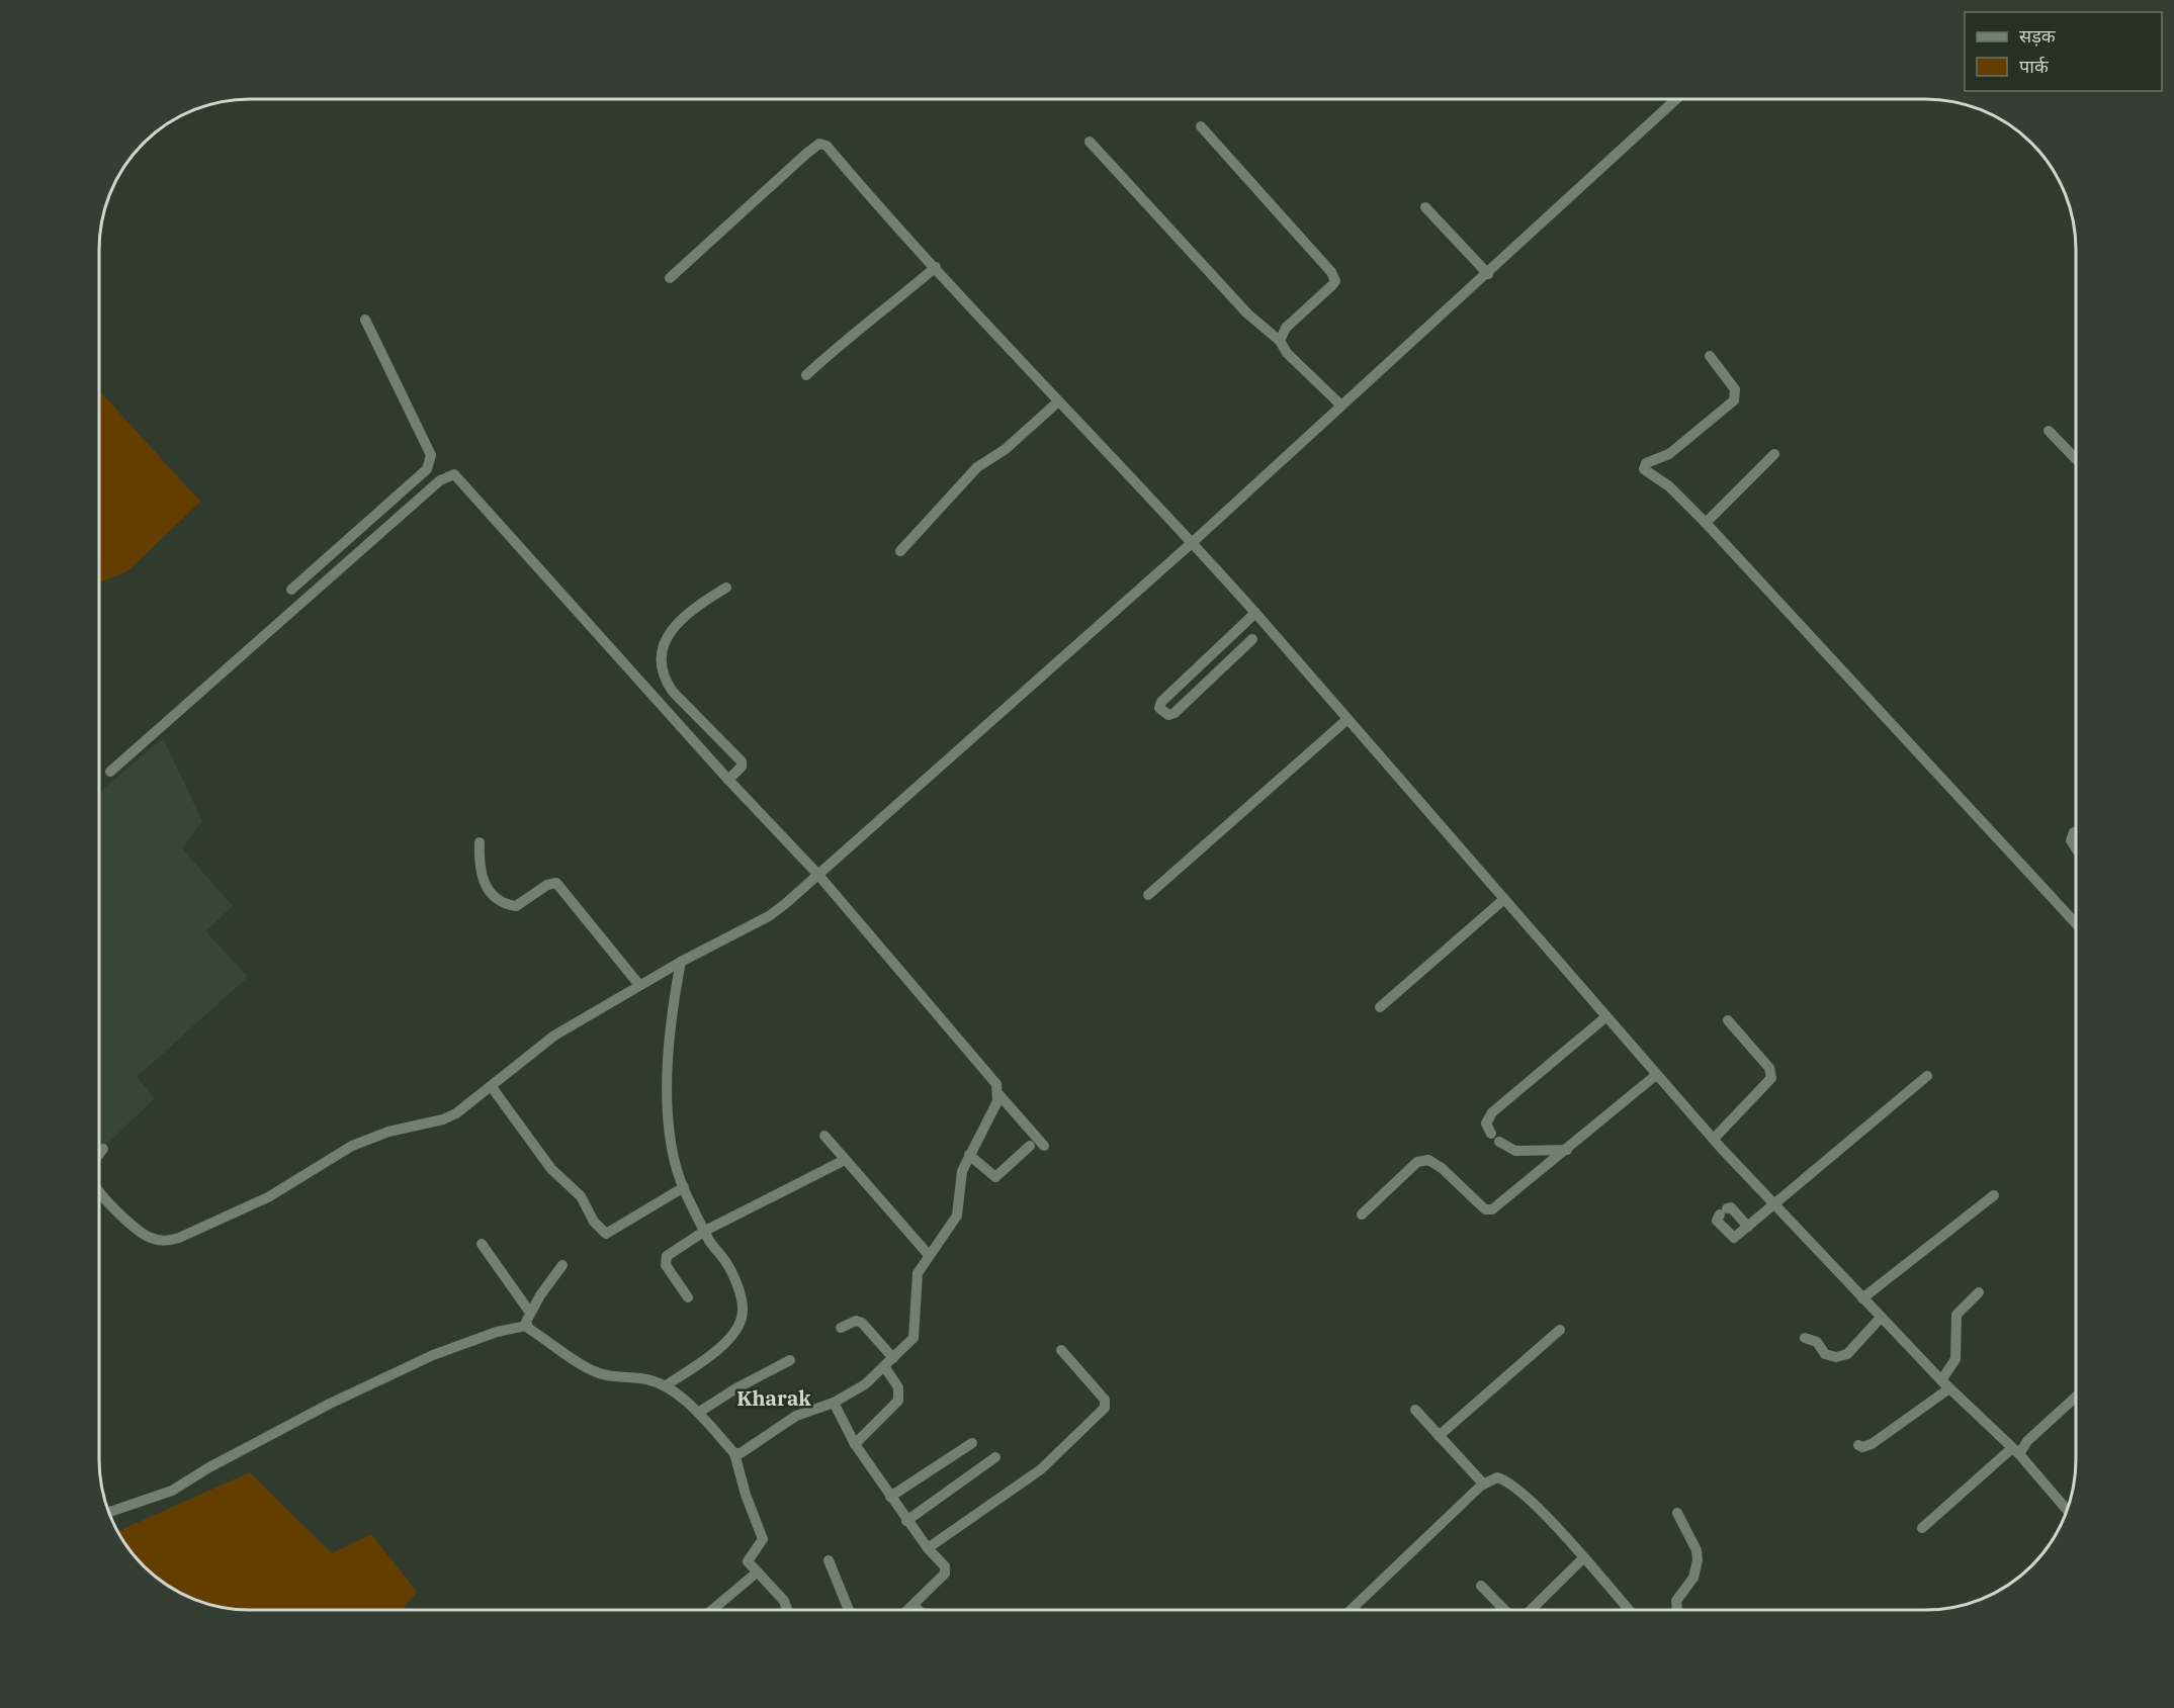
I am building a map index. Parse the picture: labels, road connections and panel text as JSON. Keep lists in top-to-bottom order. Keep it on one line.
{"districts":["Kharak"],"legend":["सड़क","पार्क"]}
